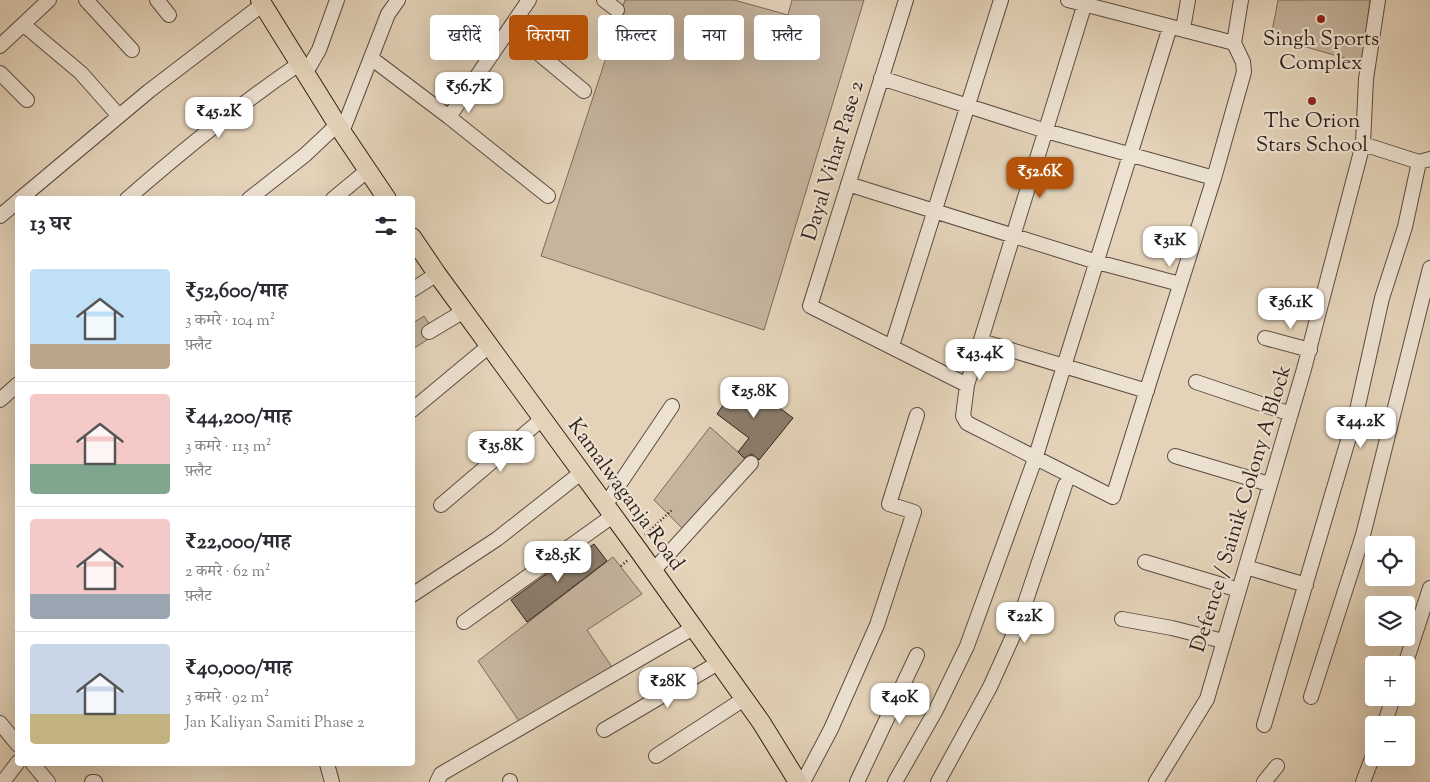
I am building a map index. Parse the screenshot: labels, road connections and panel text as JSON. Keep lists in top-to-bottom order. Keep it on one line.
{"streets":{"main road":["Kamalwaganja Road"],"street":["Dayal Vihar Pase 2","Defence / Sainik Colony A Block"]},"places":["Singh Sports Complex","The Orion Stars School"],"page":{"chip":["खरीदें","किराया","फ़िल्टर","नया","फ़्लैट"],"price":["₹56.7K","₹45.2K","₹52.6K","₹31K","₹36.1K","₹43.4K","₹25.8K","₹44.2K","₹35.8K","₹28.5K","₹22K","₹28K","₹40K"],"heading":"13 घर","list":[{"name":"₹52,600/माह","note":"3 कमरे · 104 m² · फ़्लैट"},{"name":"₹44,200/माह","note":"3 कमरे · 113 m² · फ़्लैट"},{"name":"₹22,000/माह","note":"2 कमरे · 62 m² · फ़्लैट"},{"name":"₹40,000/माह","note":"3 कमरे · 92 m² · Jan Kaliyan Samiti Phase 2"}],"map_buttons":["+","−"]}}
